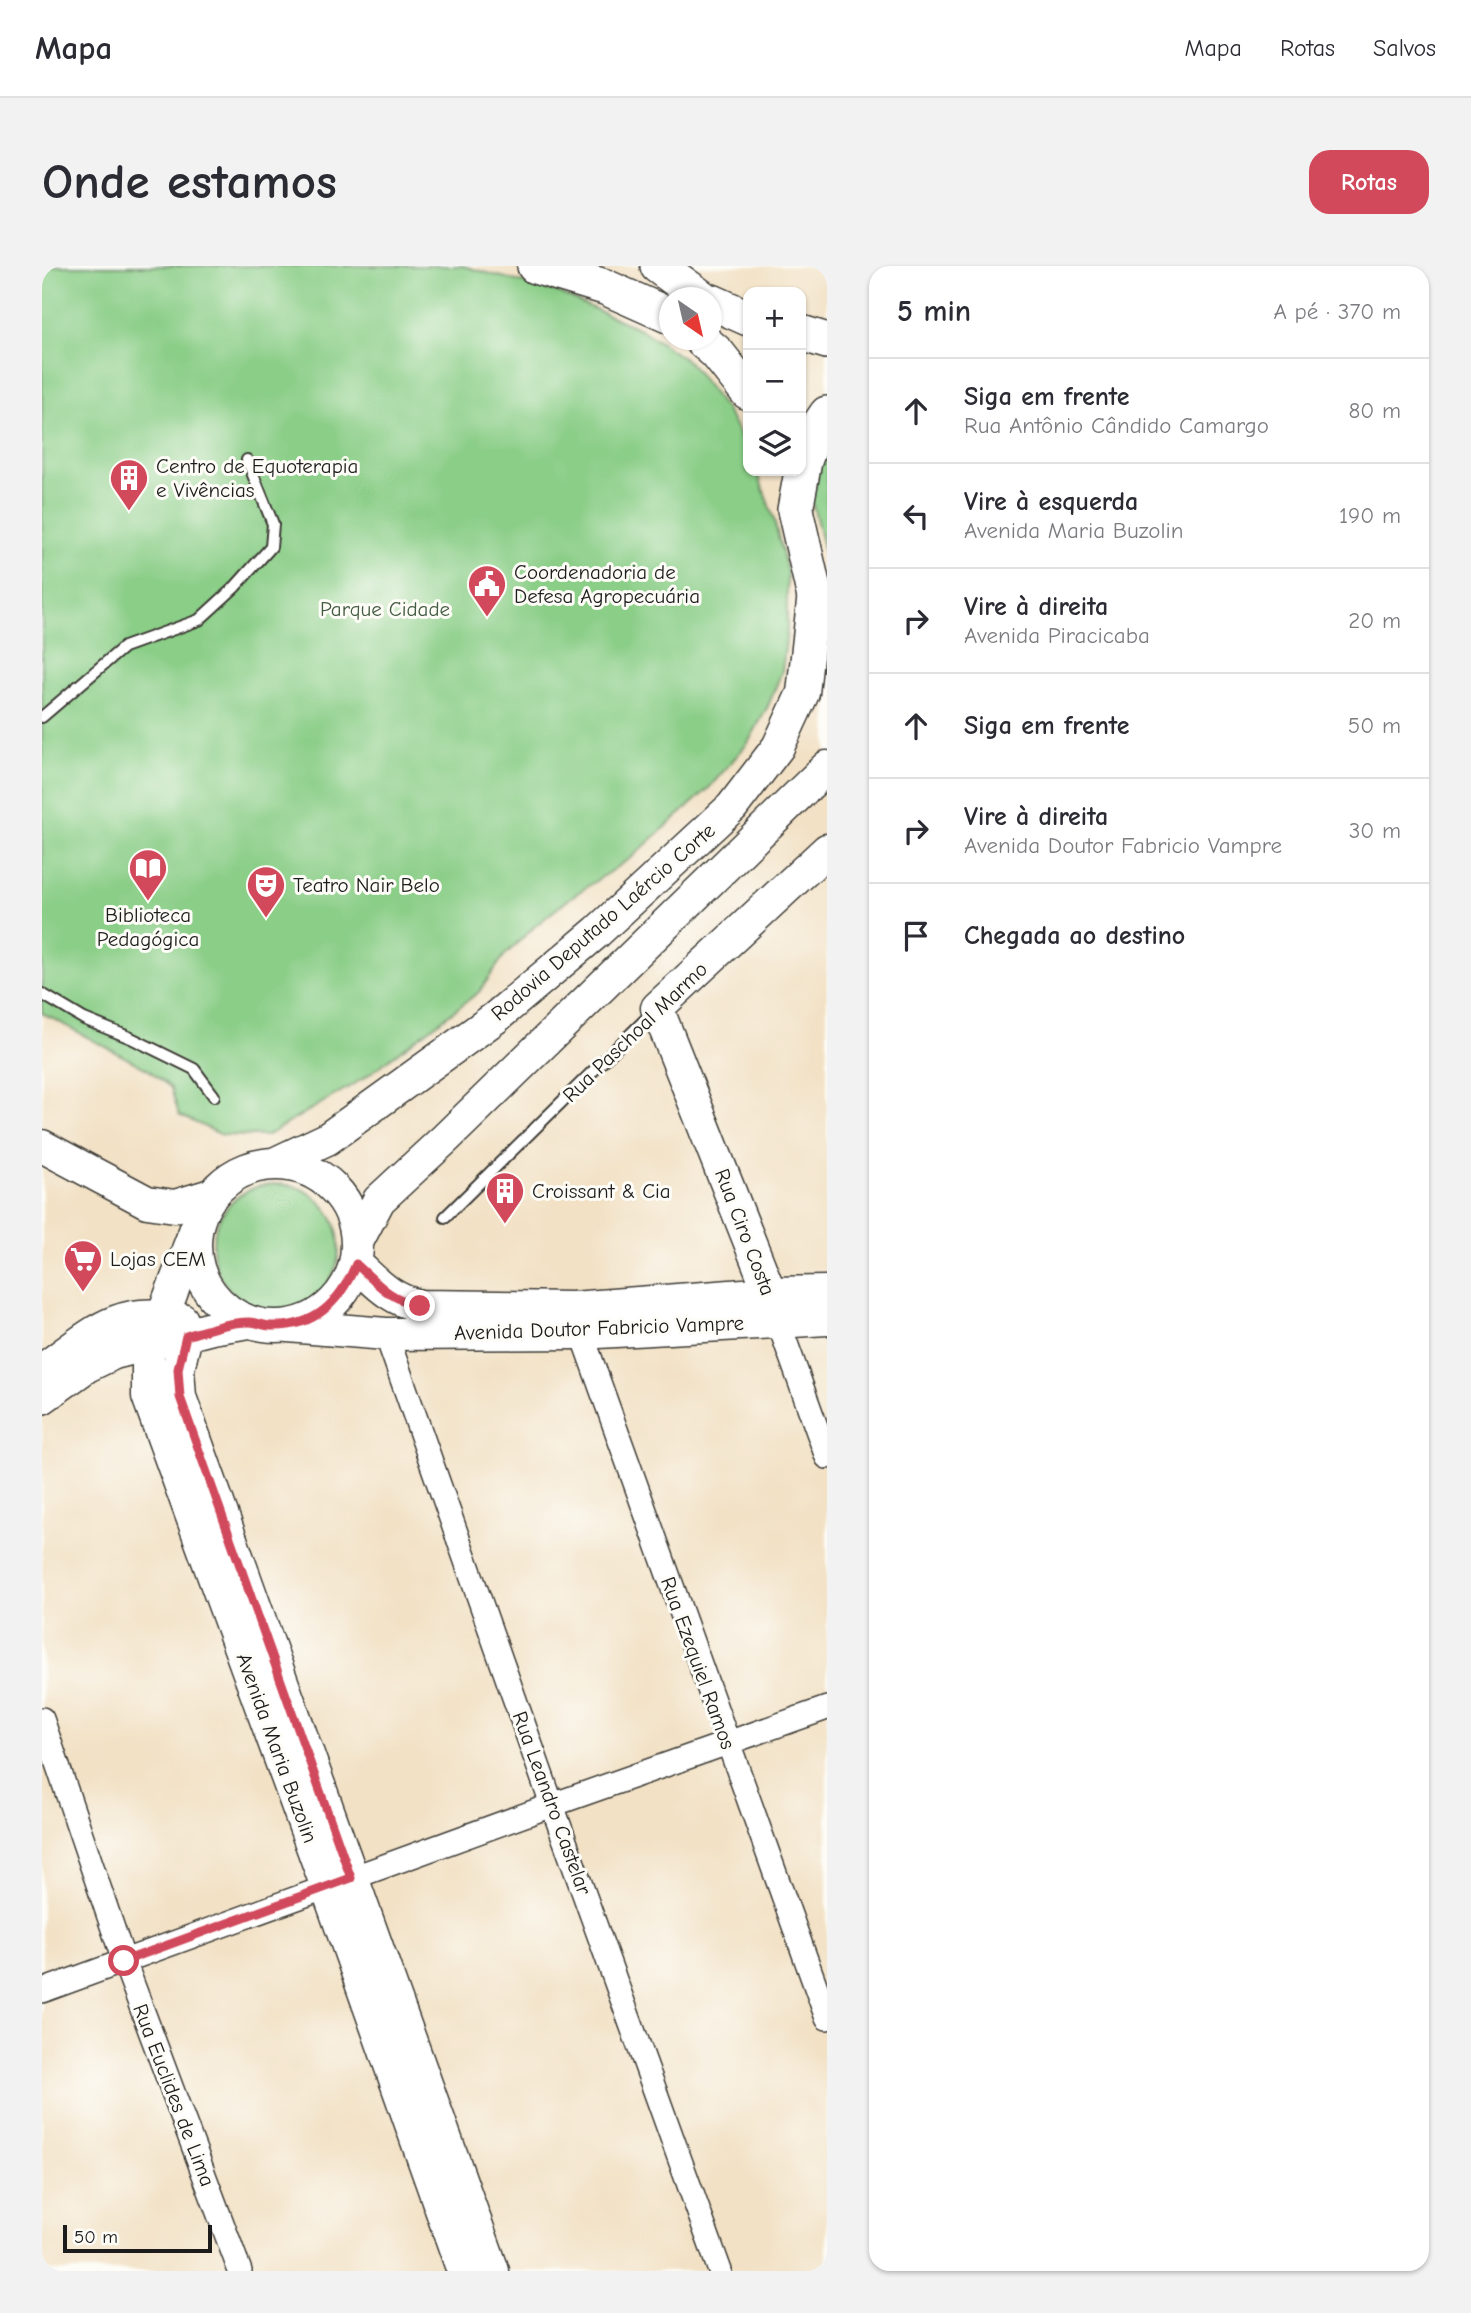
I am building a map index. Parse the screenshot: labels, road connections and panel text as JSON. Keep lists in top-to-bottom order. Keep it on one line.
{"streets":{"main road":["Rodovia Deputado Laércio Corte","Rua Paschoal Marmo","Rua Ciro Costa","Avenida Doutor Fabricio Vampre","Avenida Maria Buzolin"],"street":["Rua Ezequiel Ramos","Rua Leandro Castelar","Rua Euclides de Lima"]},"crossings":[["Rodovia Deputado Laércio Corte","Avenida Doutor Fabricio Vampre"],["Rodovia Deputado Laércio Corte","Avenida Maria Buzolin"],["Rua Paschoal Marmo","Rua Ciro Costa"],["Rua Ciro Costa","Avenida Doutor Fabricio Vampre"],["Avenida Doutor Fabricio Vampre","Rua Ezequiel Ramos"],["Avenida Doutor Fabricio Vampre","Avenida Maria Buzolin"],["Avenida Doutor Fabricio Vampre","Rua Leandro Castelar"]],"parks":["Parque Cidade"],"places":{"building":["Centro de Equoterapia e Vivências","Croissant & Cia"],"public building":["Coordenadoria de Defesa Agropecuária"],"library":["Biblioteca Pedagógica"],"theatre":["Teatro Nair Belo"],"supermarket":["Lojas CEM"]},"scale_bar":"50 m","north":"bottom right","page":{"header":"Mapa","nav":["Mapa","Rotas","Salvos"],"buttons":"Rotas","title":"Onde estamos","heading":["5 min","A pé · 370 m"],"map_buttons":["+","−"],"list":[["Siga em frente","Rua Antônio Cândido Camargo","80 m"],["Vire à esquerda","Avenida Maria Buzolin","190 m"],["Vire à direita","Avenida Piracicaba","20 m"],["Siga em frente","50 m"],["Vire à direita","Avenida Doutor Fabricio Vampre","30 m"],"Chegada ao destino"],"scale":"50 m"}}
